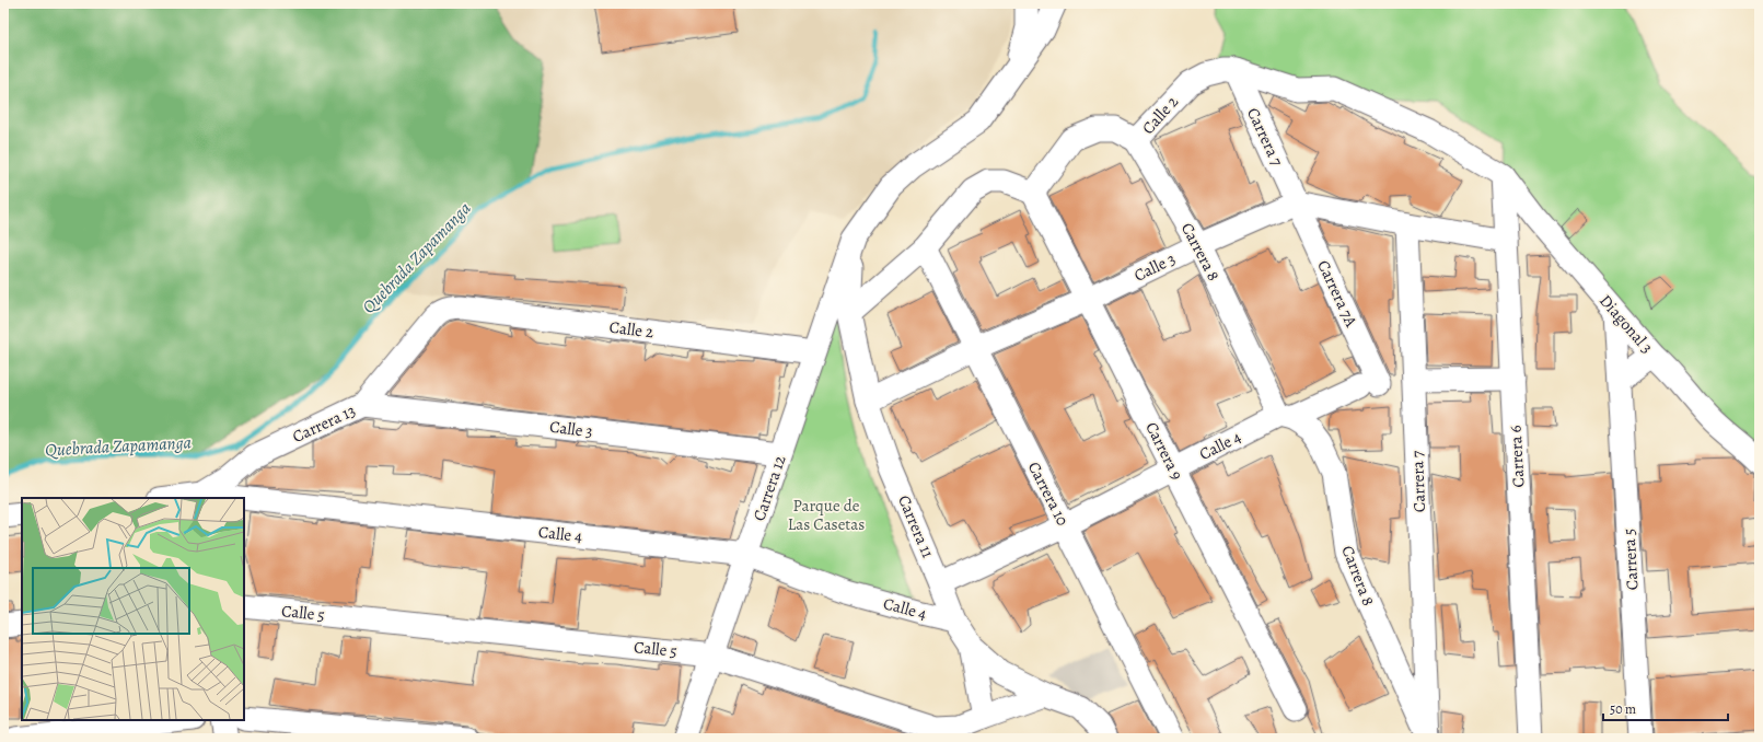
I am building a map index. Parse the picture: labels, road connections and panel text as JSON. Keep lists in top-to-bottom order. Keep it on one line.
{"streets":{"street":["Calle 2","Carrera 7","Carrera 8","Calle 3","Carrera 7A","Diagonal 3","Carrera 13","Calle 4","Carrera 9","Carrera 6","Carrera 12","Carrera 10","Carrera 11","Carrera 5","Calle 5"]},"crossings":[["Calle 2","Carrera 7"],["Calle 2","Carrera 8"],["Calle 2","Diagonal 3"],["Calle 2","Carrera 13"],["Calle 2","Carrera 9"],["Calle 2","Carrera 6"],["Calle 2","Carrera 12"],["Carrera 7","Carrera 8"],["Carrera 7","Calle 3"],["Carrera 7","Carrera 7A"],["Carrera 8","Calle 3"],["Carrera 8","Calle 4"],["Calle 3","Carrera 7A"],["Calle 3","Carrera 13"],["Calle 3","Carrera 9"],["Calle 3","Carrera 12"],["Calle 3","Carrera 10"],["Calle 3","Carrera 11"],["Carrera 7A","Calle 4"],["Diagonal 3","Carrera 6"],["Diagonal 3","Carrera 5"],["Carrera 13","Calle 4"],["Calle 4","Carrera 9"],["Calle 4","Carrera 12"],["Calle 4","Carrera 10"],["Calle 4","Carrera 11"],["Carrera 12","Carrera 11"],["Carrera 12","Calle 5"],["Carrera 11","Calle 5"]],"water":["Quebrada Zapamanga"],"parks":["Parque de Las Casetas"],"scale_bar":"50 m"}
